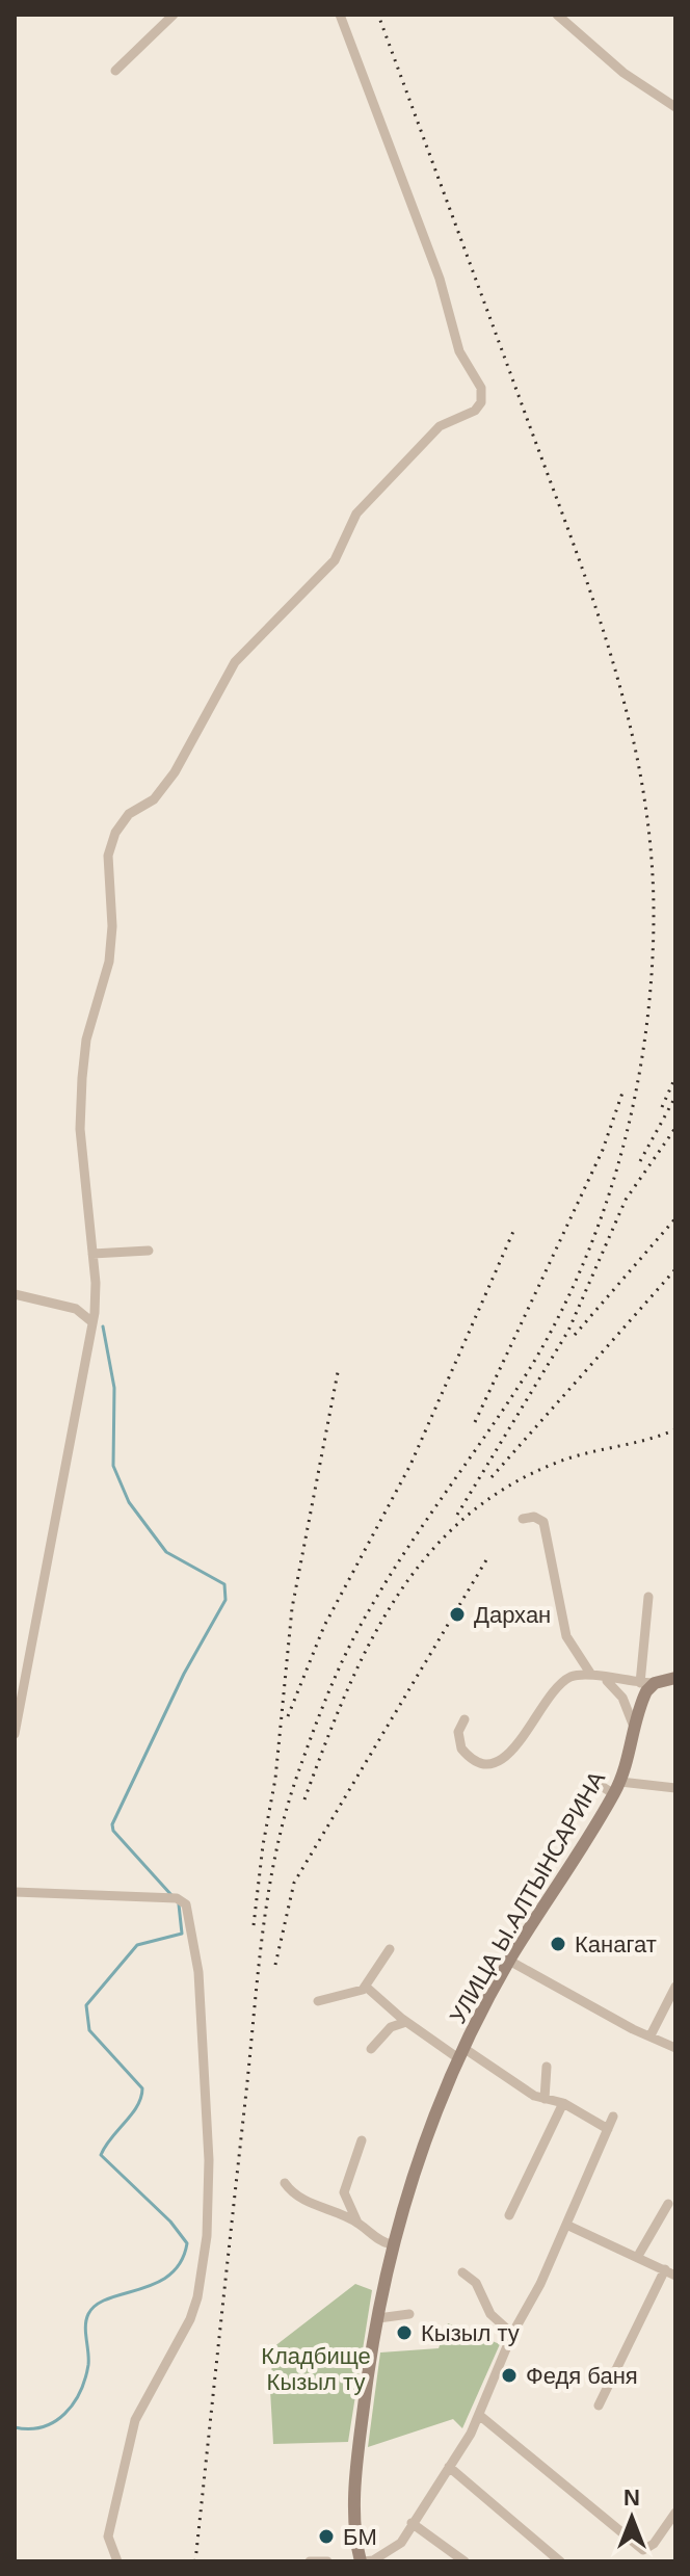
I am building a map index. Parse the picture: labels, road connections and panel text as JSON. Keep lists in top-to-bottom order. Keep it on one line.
{"streets":{"street":["УЛИЦА Ы.АЛТЫНСАРИНА"]},"parks":["Кладбище Кызыл ту"],"places":["Дархан","Канагат","Кызыл ту","Федя баня","БМ"],"north":"top"}
